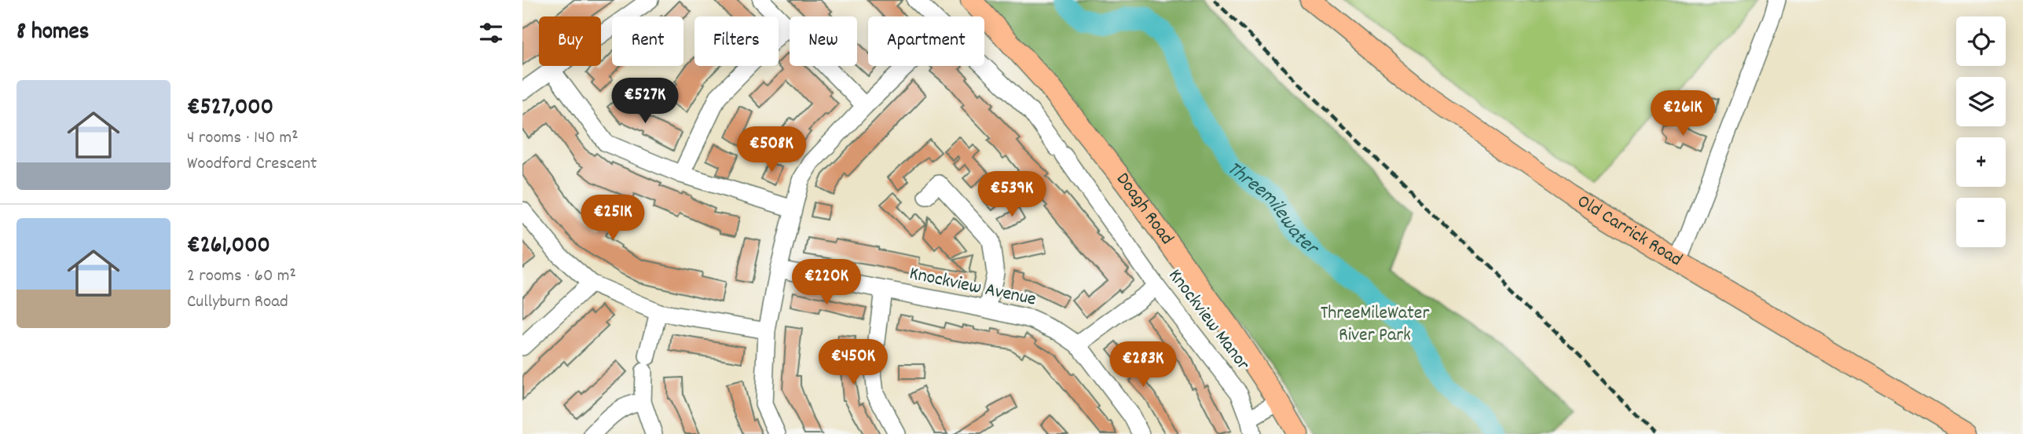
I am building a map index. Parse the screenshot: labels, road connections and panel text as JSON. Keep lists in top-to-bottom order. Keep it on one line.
{"streets":{"main road":["Doagh Road","Old Carrick Road"],"street":["Knockview Avenue","Knockview Manor"]},"water":["Threemilewater"],"parks":["ThreeMileWater River Park"],"page":{"heading":"8 homes","map_buttons":["+","−"],"chip":["Buy","Rent","Filters","New","Apartment"],"list":[{"name":"€527,000","note":"4 rooms · 140 m² · Woodford Crescent"},{"name":"€261,000","note":"2 rooms · 60 m² · Cullyburn Road"}],"price":["€527K","€261K","€508K","€539K","€251K","€220K","€450K","€283K"]}}
